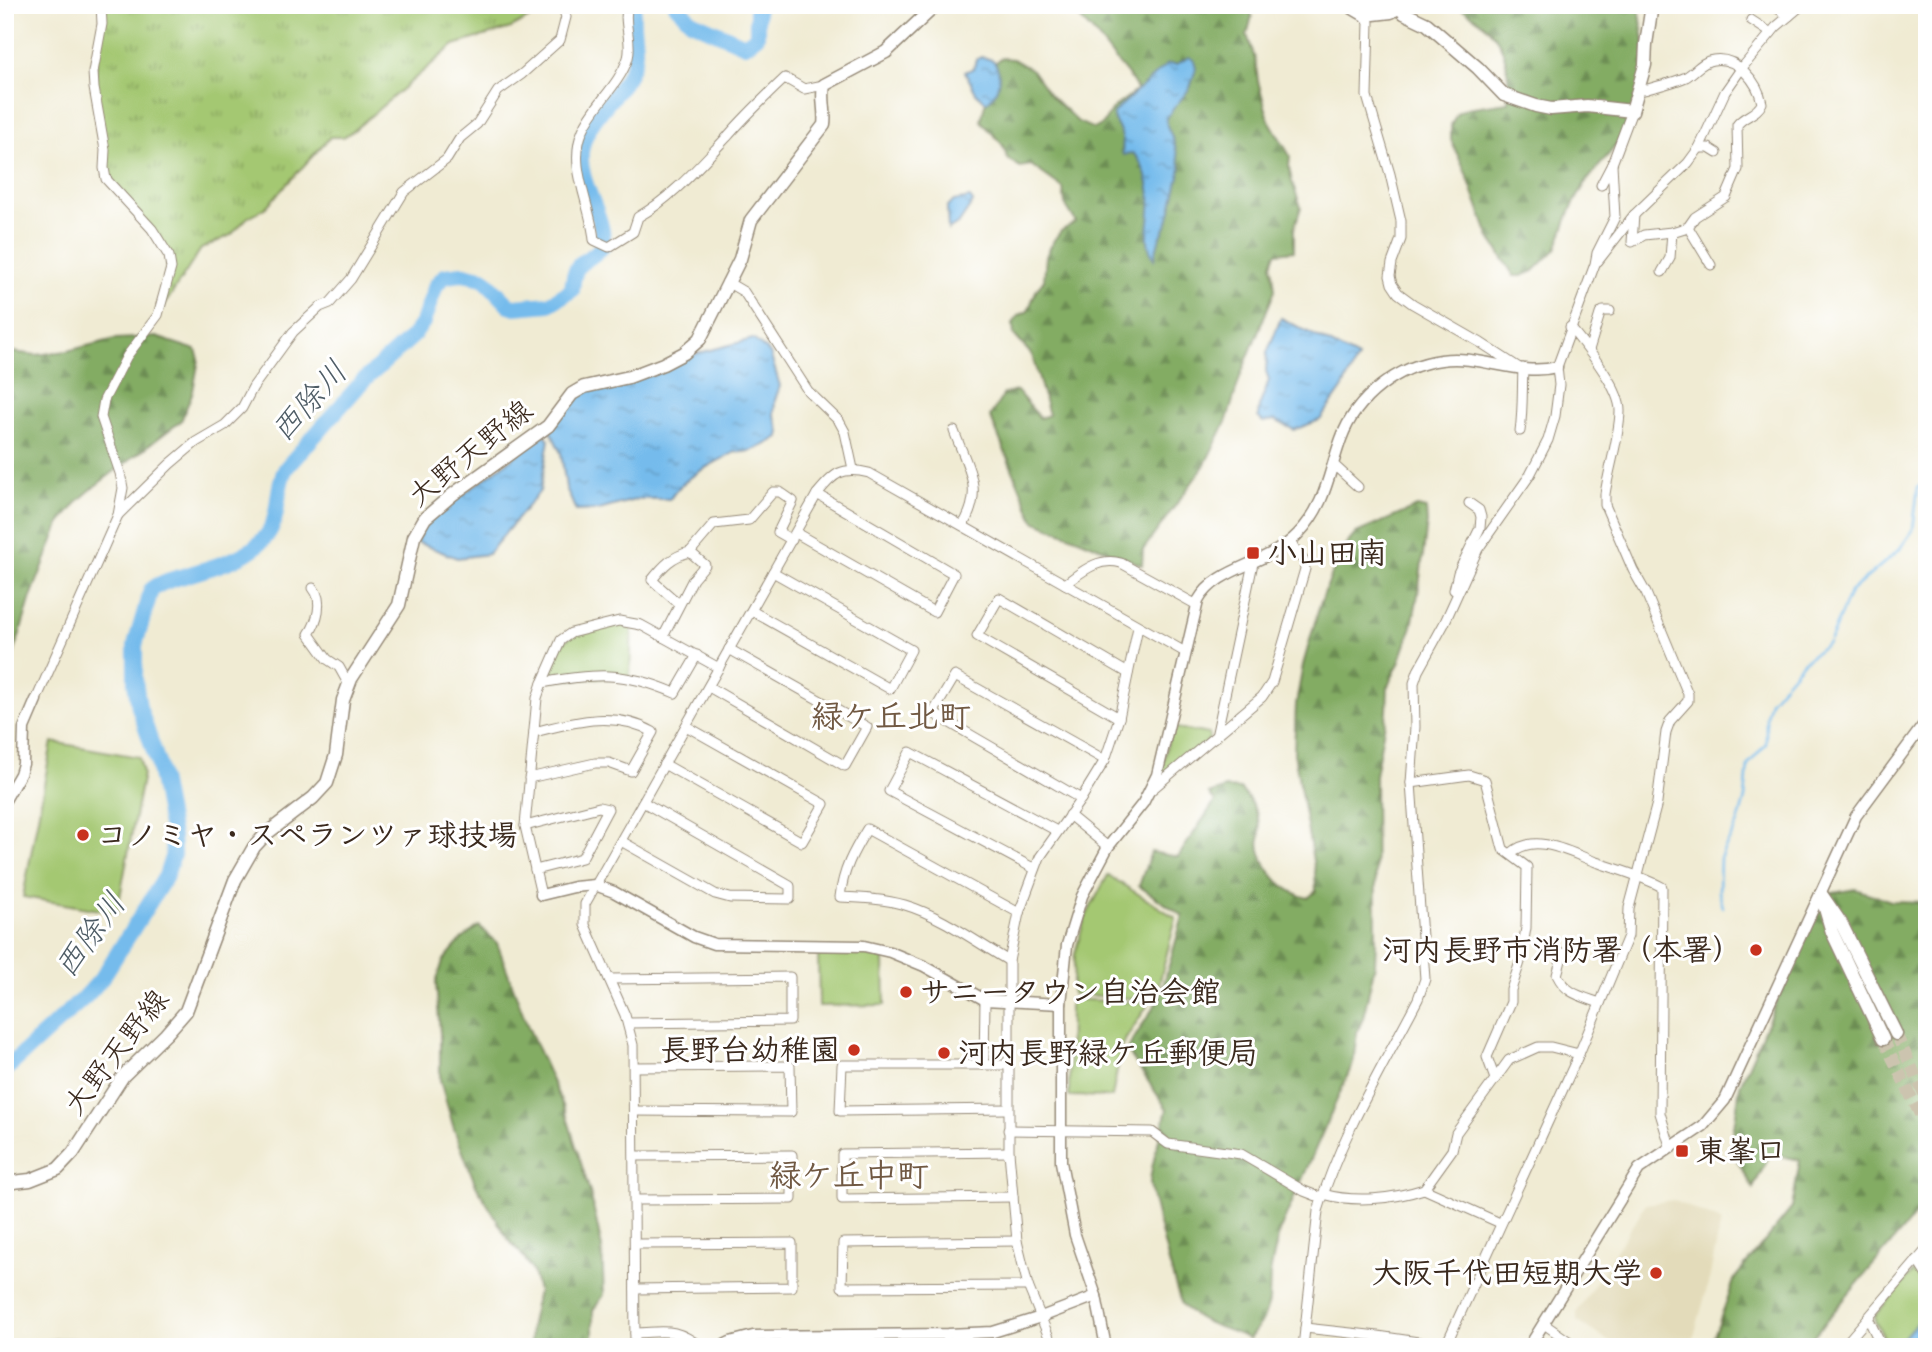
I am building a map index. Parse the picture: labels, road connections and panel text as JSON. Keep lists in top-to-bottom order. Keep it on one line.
{"streets":{"main road":["大野天野線"]},"districts":["緑ケ丘北町","緑ケ丘中町"],"water":["西除川"],"places":{"transit":["小山田南","東峯口"],"other":["コノミヤ・スペランツァ球技場","河内長野市消防署（本署）","サニータウン自治会館","長野台幼稚園","河内長野緑ケ丘郵便局","大阪千代田短期大学"]}}
